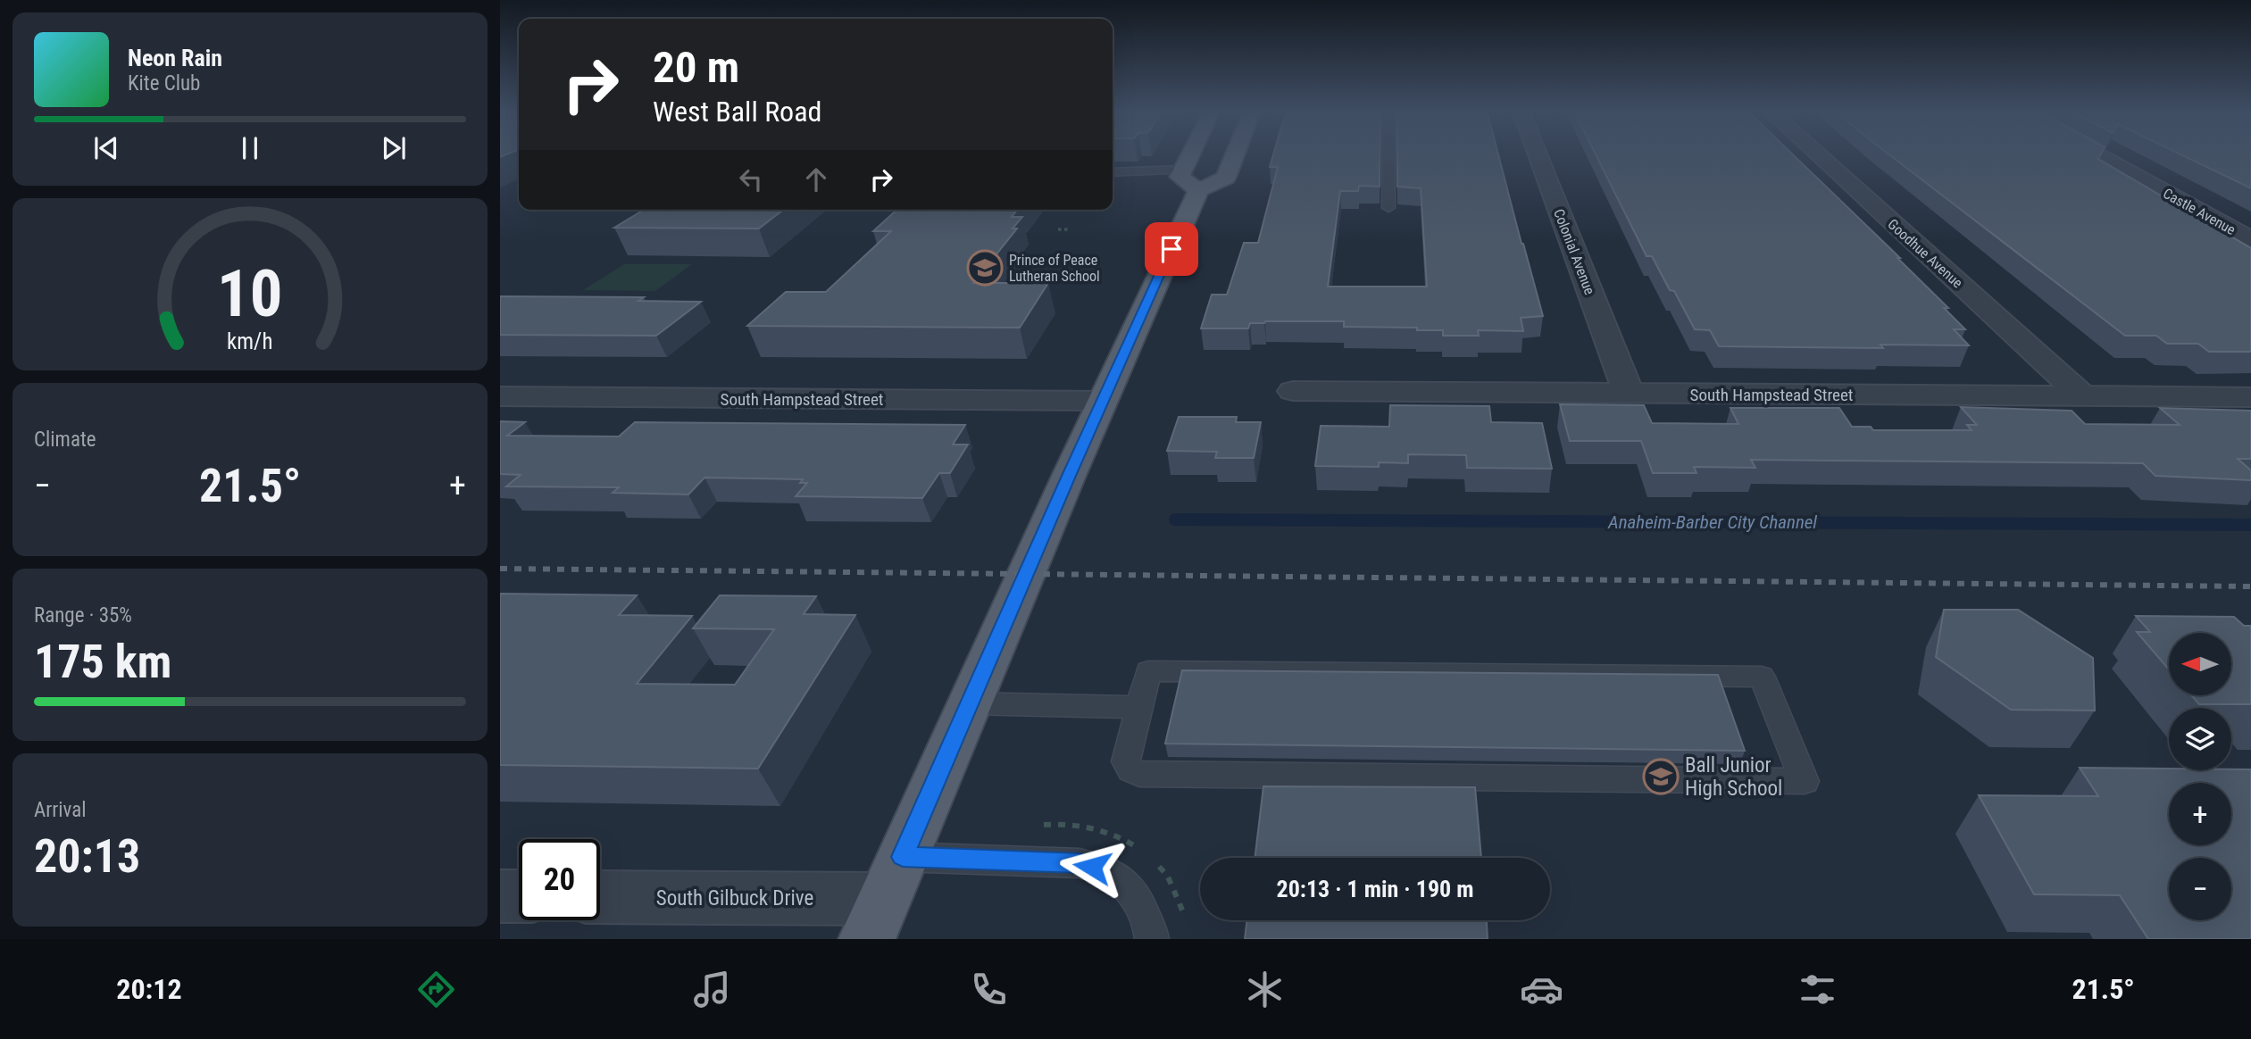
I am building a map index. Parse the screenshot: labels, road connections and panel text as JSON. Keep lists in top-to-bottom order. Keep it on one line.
{"streets":{"street":["Castle Avenue","Colonial Avenue","Goodhue Avenue","South Hampstead Street","South Gilbuck Drive"]},"crossings":[["Colonial Avenue","South Hampstead Street"],["Goodhue Avenue","South Hampstead Street"]],"water":["Anaheim-Barber City Channel"],"places":{"school or university":["Prince of Peace Lutheran School","Ball Junior High School"]},"north":"left","page":{"turn":["20 m","West Ball Road"],"song":["Neon Rain","Kite Club"],"tile":["Climate",["Range · 35%","175 km"],["Arrival","20:13"]],"heat":["−","21.5°","+"],"map_buttons":["+","−"],"limit":"20","trip":"20:13 · 1 min · 190 m","tabs":["20:12","21.5°"],"gauge":["10","km/h"]}}
